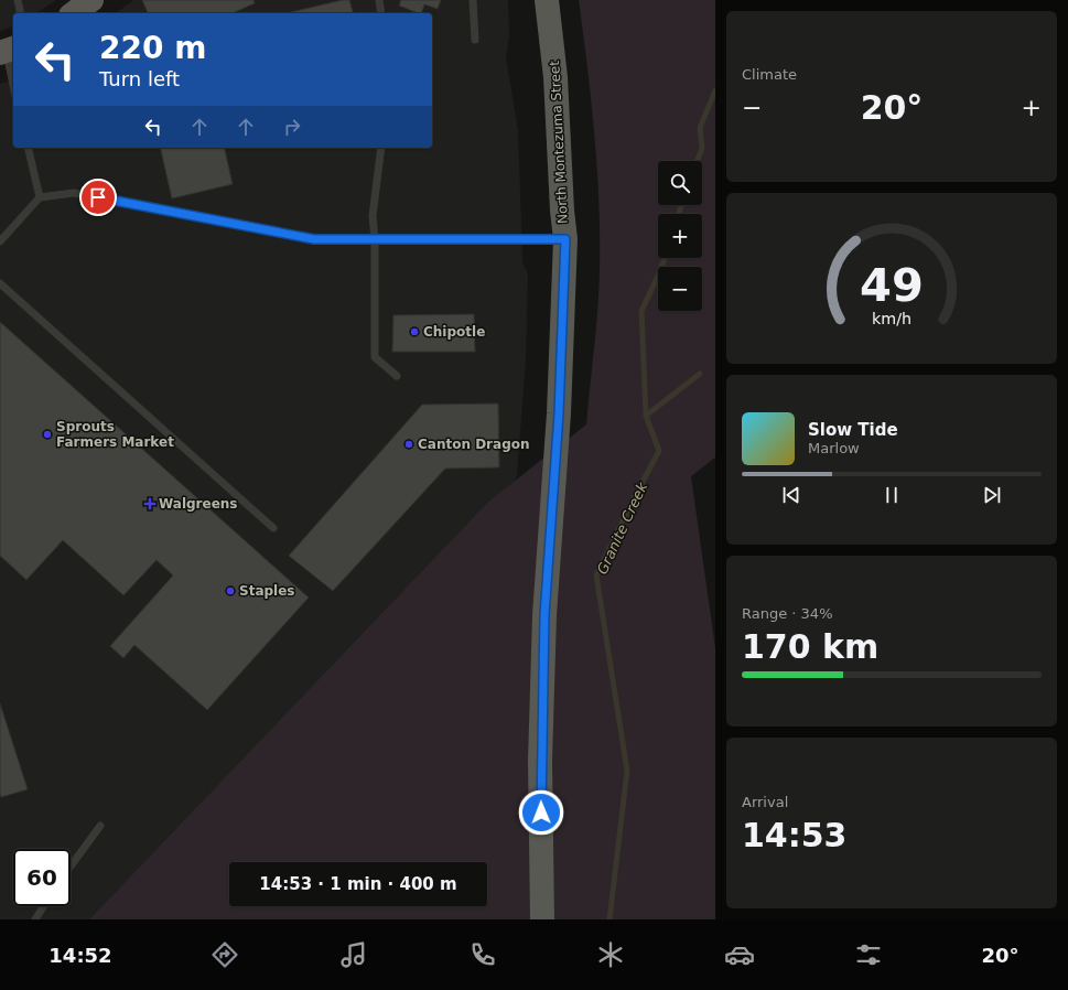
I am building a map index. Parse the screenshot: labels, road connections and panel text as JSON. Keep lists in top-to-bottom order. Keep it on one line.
{"streets":{"main road":["North Montezuma Street"]},"water":["Granite Creek"],"places":{"other":["Chipotle","Sprouts Farmers Market","Canton Dragon","Staples"],"health":["Walgreens"]},"page":{"tile":["Climate",["Range · 34%","170 km"],["Arrival","14:53"]],"turn":["220 m","Turn left"],"heat":["−","20°","+"],"map_buttons":["+","−"],"song":["Slow Tide","Marlow"],"limit":"60","trip":"14:53 · 1 min · 400 m","tabs":["14:52","20°"],"gauge":["49","km/h"]}}
